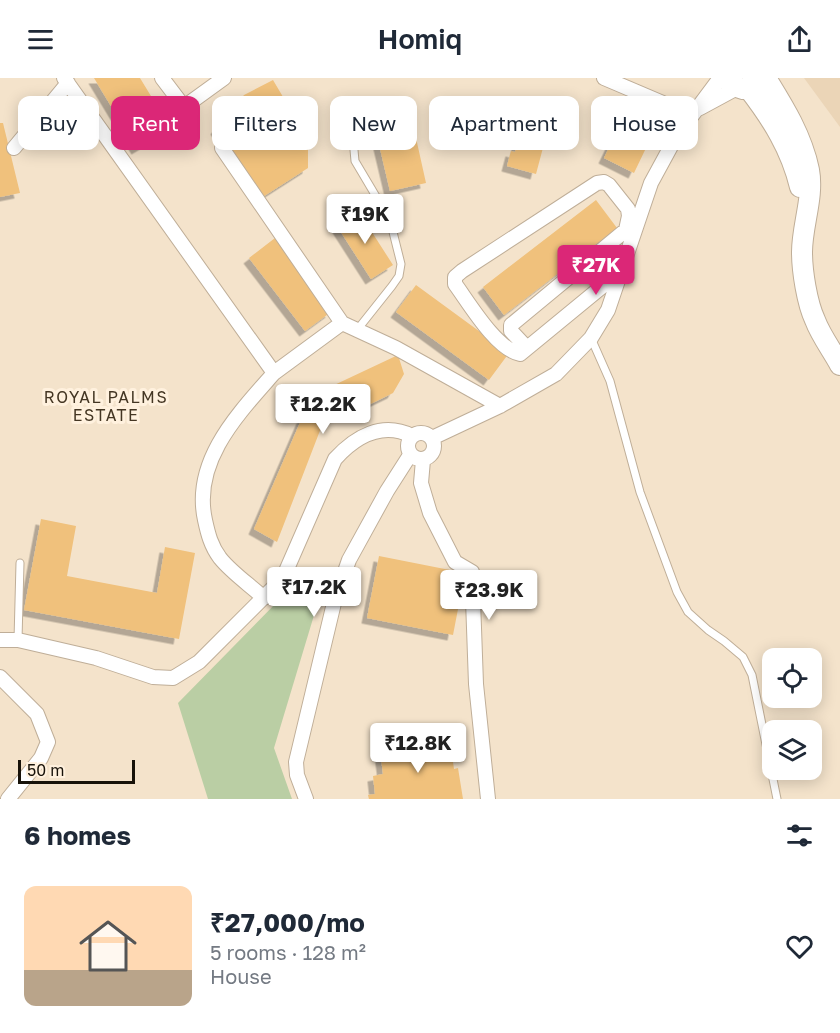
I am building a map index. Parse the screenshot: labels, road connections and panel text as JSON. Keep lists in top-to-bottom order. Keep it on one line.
{"districts":["ROYAL PALMS ESTATE"],"scale_bar":"50 m","page":{"header":"Homiq","chip":["Buy","Rent","Filters","New","Apartment","House"],"price":["₹19K","₹27K","₹12.2K","₹17.2K","₹23.9K","₹12.8K"],"scale":"50 m","heading":"6 homes","list":[{"name":"₹27,000/mo","note":"5 rooms · 128 m² · House"}]}}
